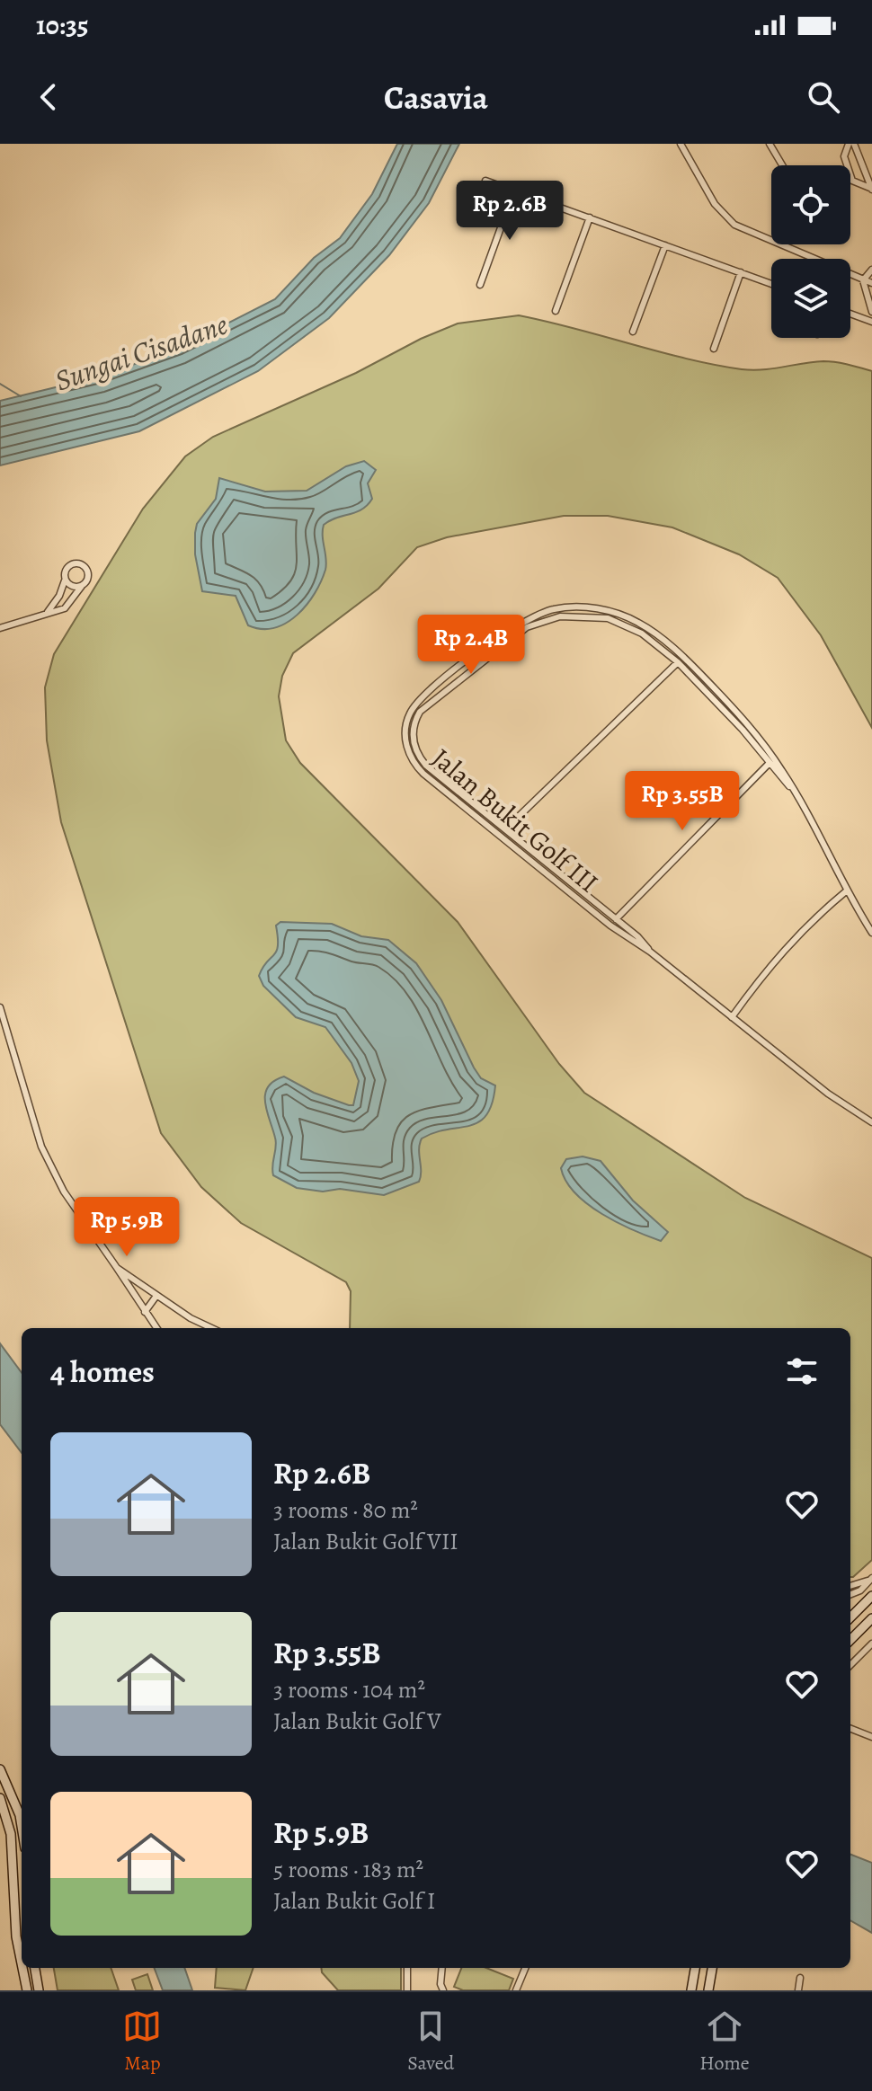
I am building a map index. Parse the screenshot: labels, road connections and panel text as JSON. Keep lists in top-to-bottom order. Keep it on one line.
{"streets":{"street":["Jalan Bukit Golf III"]},"water":["Sungai Cisadane"],"page":{"status":"10:35","header":"Casavia","price":["Rp 2.6B","Rp 2.4B","Rp 3.55B","Rp 5.9B"],"heading":"4 homes","list":[{"name":"Rp 2.6B","note":"3 rooms · 80 m² · Jalan Bukit Golf VII"},{"name":"Rp 3.55B","note":"3 rooms · 104 m² · Jalan Bukit Golf V"},{"name":"Rp 5.9B","note":"5 rooms · 183 m² · Jalan Bukit Golf I"}],"tabs":["Map","Saved","Home"]}}
